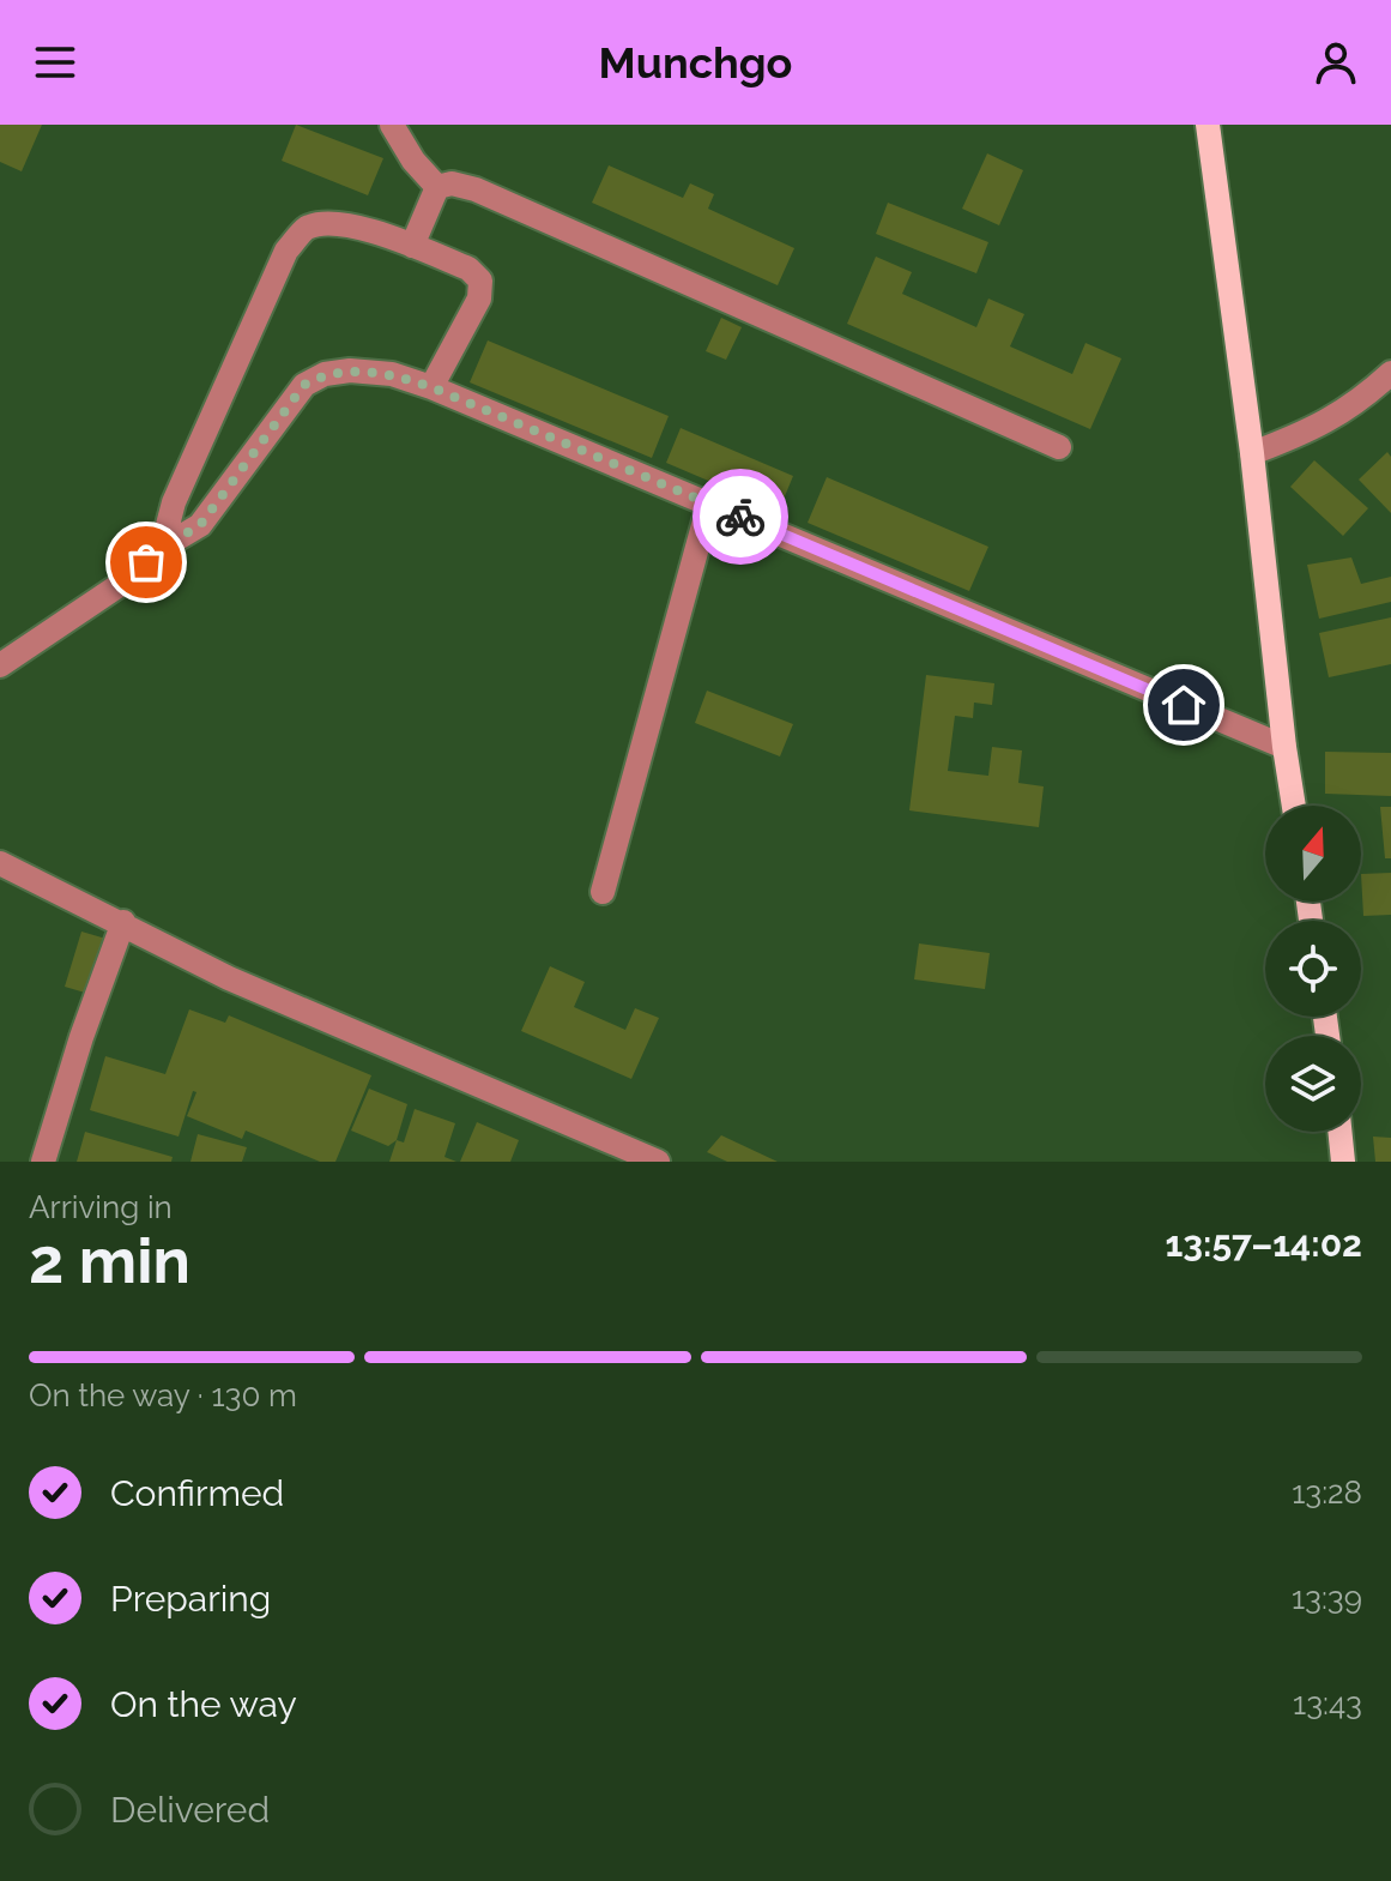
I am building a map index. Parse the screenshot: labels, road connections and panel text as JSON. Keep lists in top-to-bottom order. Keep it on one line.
{"north":"top","page":{"header":"Munchgo","heading":["2 min","Arriving in","13:57–14:02"],"bar":"On the way · 130 m","list":[["Confirmed","13:28"],["Preparing","13:39"],["On the way","13:43"],"Delivered"]}}
